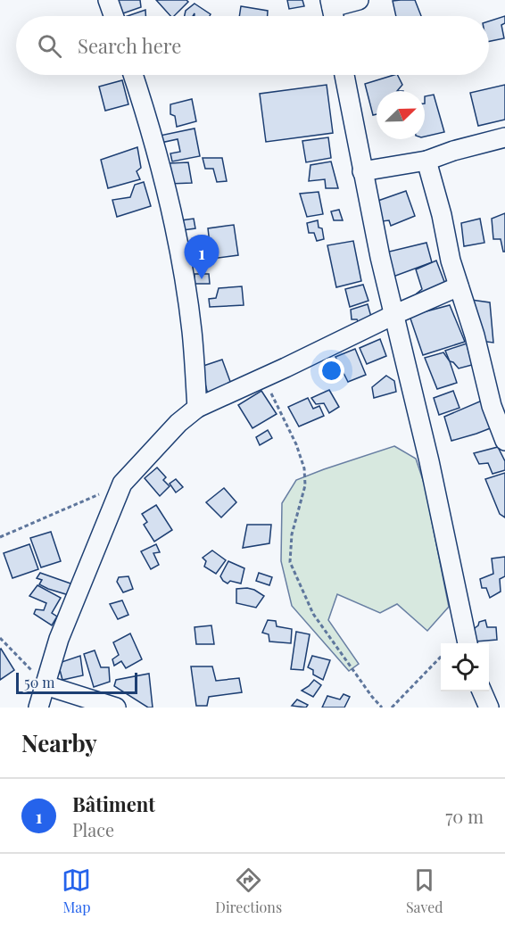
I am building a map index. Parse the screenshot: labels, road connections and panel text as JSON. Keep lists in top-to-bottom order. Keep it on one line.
{"scale_bar":"50 m","north":"top right","page":{"search":"Search here","pins":"1","scale":"50 m","heading":"Nearby","list":[{"mark":"1","name":"Bâtiment","note":"Place","value":"70 m"}],"nav":["Map","Directions","Saved"]}}
